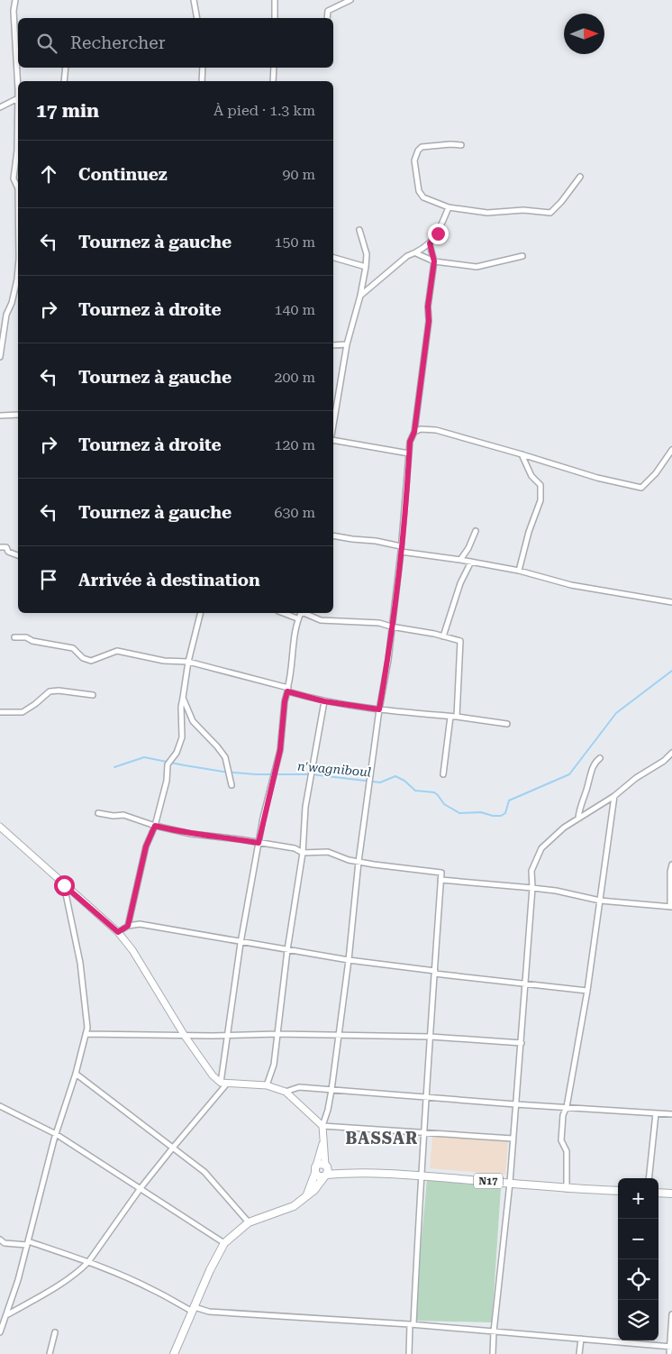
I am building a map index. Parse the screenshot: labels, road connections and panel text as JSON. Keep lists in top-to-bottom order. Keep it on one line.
{"streets":{"main road":["N17"]},"districts":["BASSAR"],"water":["n'wagniboul"],"north":"right","page":{"search":"Rechercher","heading":["17 min","À pied · 1.3 km"],"list":[["Continuez","90 m"],["Tournez à gauche","150 m"],["Tournez à droite","140 m"],["Tournez à gauche","200 m"],["Tournez à droite","120 m"],["Tournez à gauche","630 m"],"Arrivée à destination"],"map_buttons":["+","−"]}}
